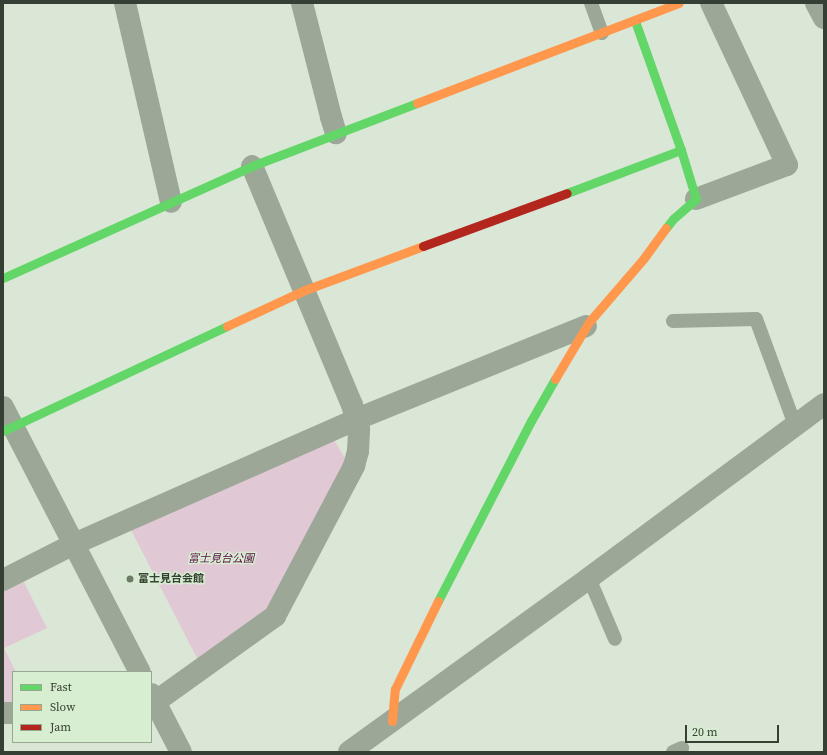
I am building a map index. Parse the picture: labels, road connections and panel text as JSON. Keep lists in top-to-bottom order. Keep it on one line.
{"parks":["富士見台公園"],"places":["富士見台会館"],"legend":["Fast","Slow","Jam"],"scale_bar":"20 m"}
